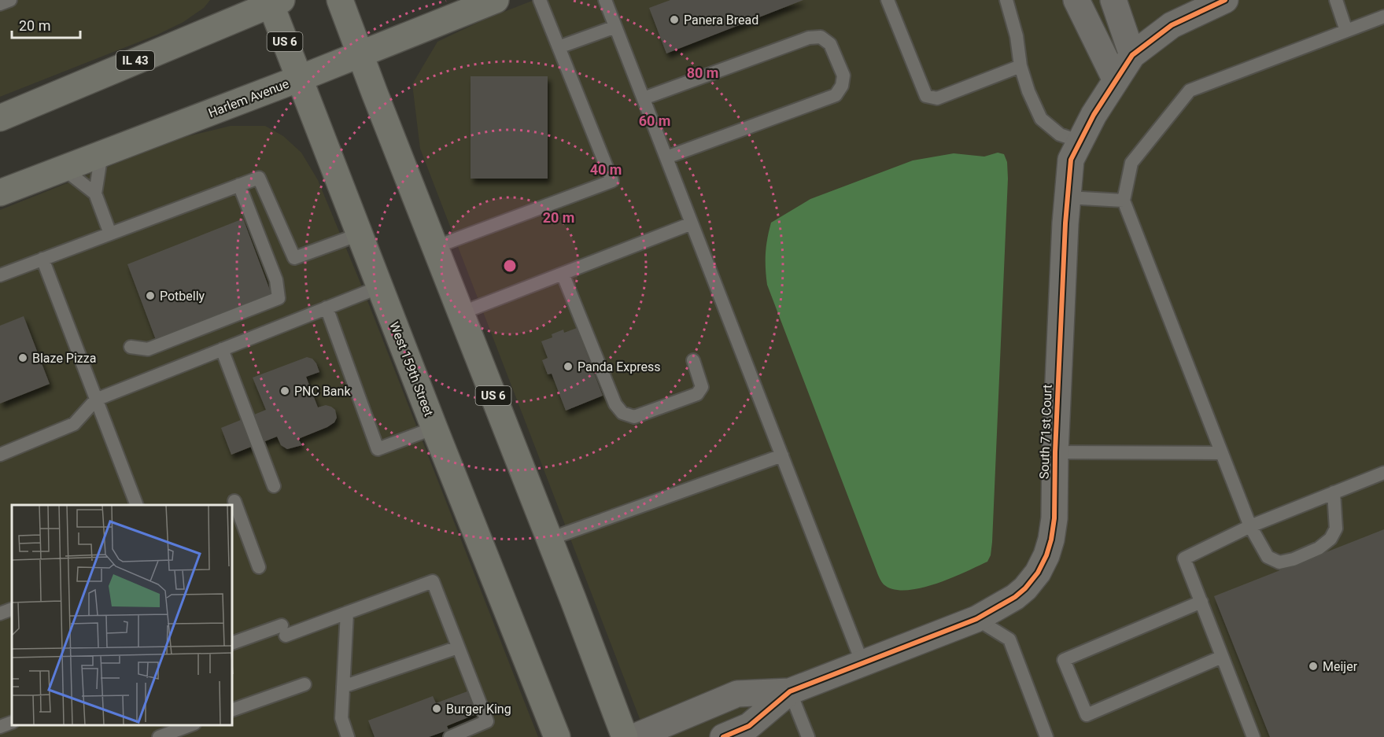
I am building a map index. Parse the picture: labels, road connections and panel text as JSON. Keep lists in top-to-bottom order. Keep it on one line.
{"streets":{"main road":["US 6","IL 43","Harlem Avenue","West 159th Street"],"street":["South 71st Court"]},"crossings":[["US 6","Harlem Avenue"],["IL 43","West 159th Street"],["Harlem Avenue","West 159th Street"]],"places":["Panera Bread","Potbelly","Blaze Pizza","Panda Express","PNC Bank","Meijer","Burger King"],"scale_bar":"20 m","rings":["80 m","60 m","40 m","20 m"]}
